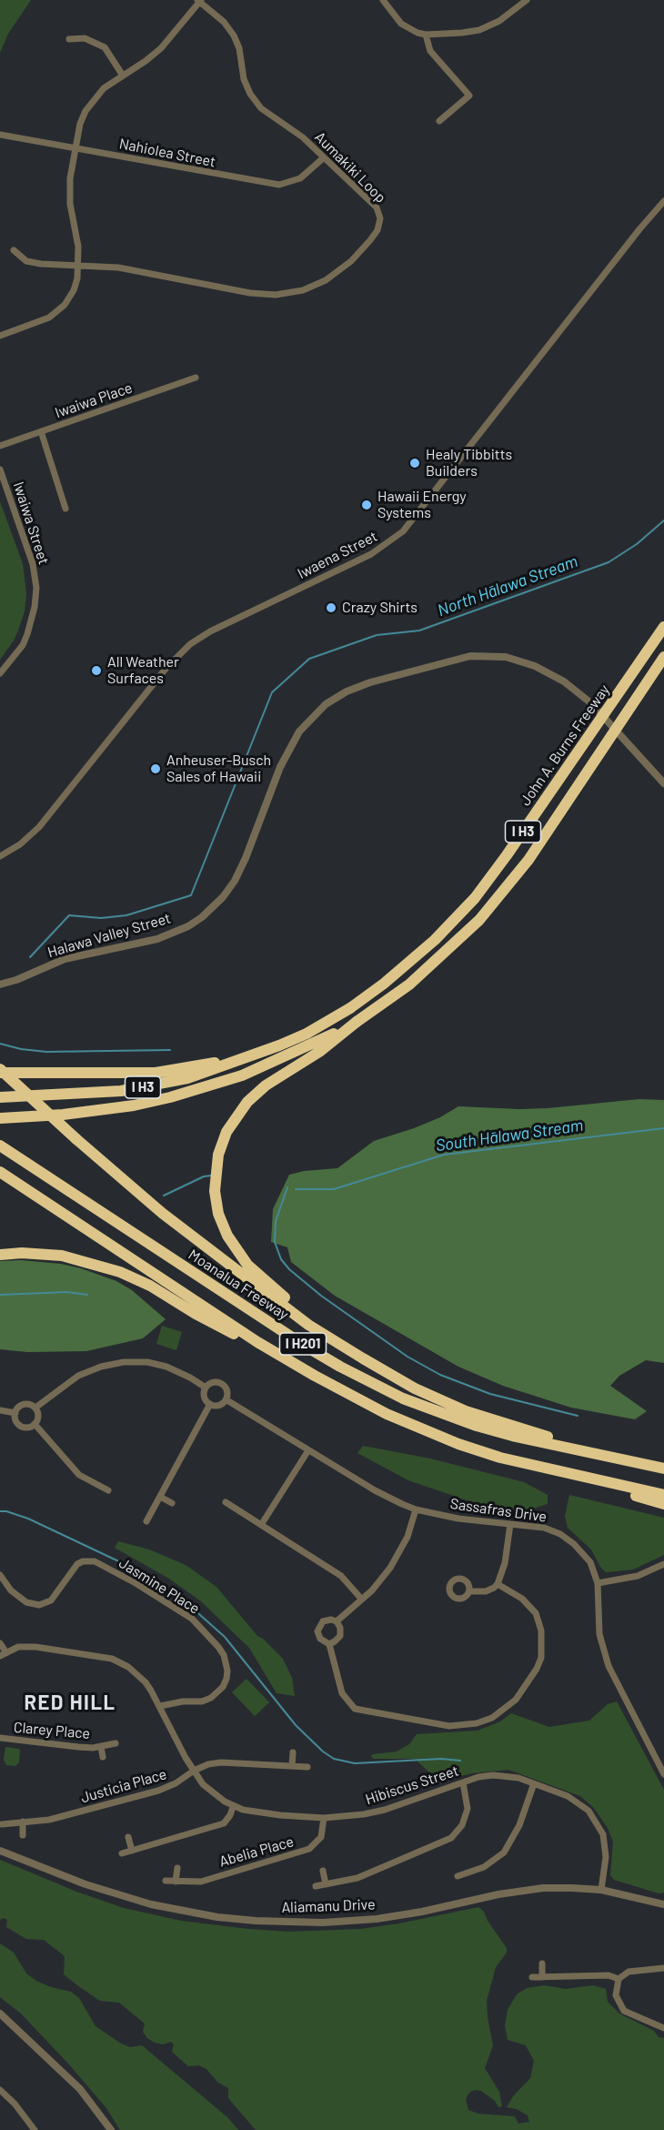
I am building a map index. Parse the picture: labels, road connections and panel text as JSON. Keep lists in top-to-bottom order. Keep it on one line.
{"streets":{"highway":["John A. Burns Freeway","I H3","Moanalua Freeway","I H201"],"street":["Nahiolea Street","Aumakiki Loop","Iwaiwa Place","Iwaiwa Street","Iwaena Street","Halawa Valley Street","Sassafras Drive","Jasmine Place","Clarey Place","Hibiscus Street","Justicia Place","Abelia Place","Aliamanu Drive"]},"crossings":[["Nahiolea Street","Aumakiki Loop"],["Jasmine Place","Hibiscus Street"],["Hibiscus Street","Justicia Place"],["Hibiscus Street","Abelia Place"],["Hibiscus Street","Aliamanu Drive"]],"districts":["RED HILL"],"water":["North Hālawa Stream","South Hālawa Stream"],"places":["Healy Tibbitts Builders","Hawaii Energy Systems","Crazy Shirts","All Weather Surfaces","Anheuser-Busch Sales of Hawaii"]}
